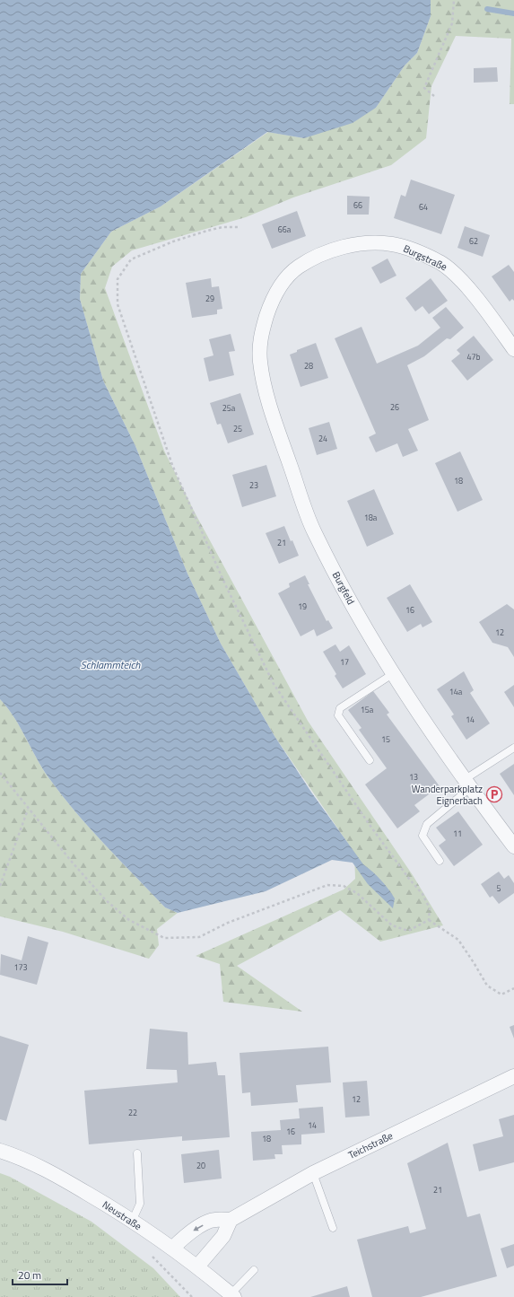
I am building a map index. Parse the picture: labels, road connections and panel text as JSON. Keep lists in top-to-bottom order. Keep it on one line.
{"streets":{"street":["Burgstraße","Burgfeld","Teichstraße","Neustraße"]},"crossings":[["Burgstraße","Burgfeld"],["Teichstraße","Neustraße"]],"water":["Schlammteich"],"places":{"parking":["Wanderparkplatz Eignerbach"]},"house_numbers":["66","64","66a","62","29","47b","28","26","25a","25","24","18","23","18a","21","19","16","12","17","14a","15a","14","15","13","11","5","173","12","22","14","16","18","20","21"],"scale_bar":"20 m"}
